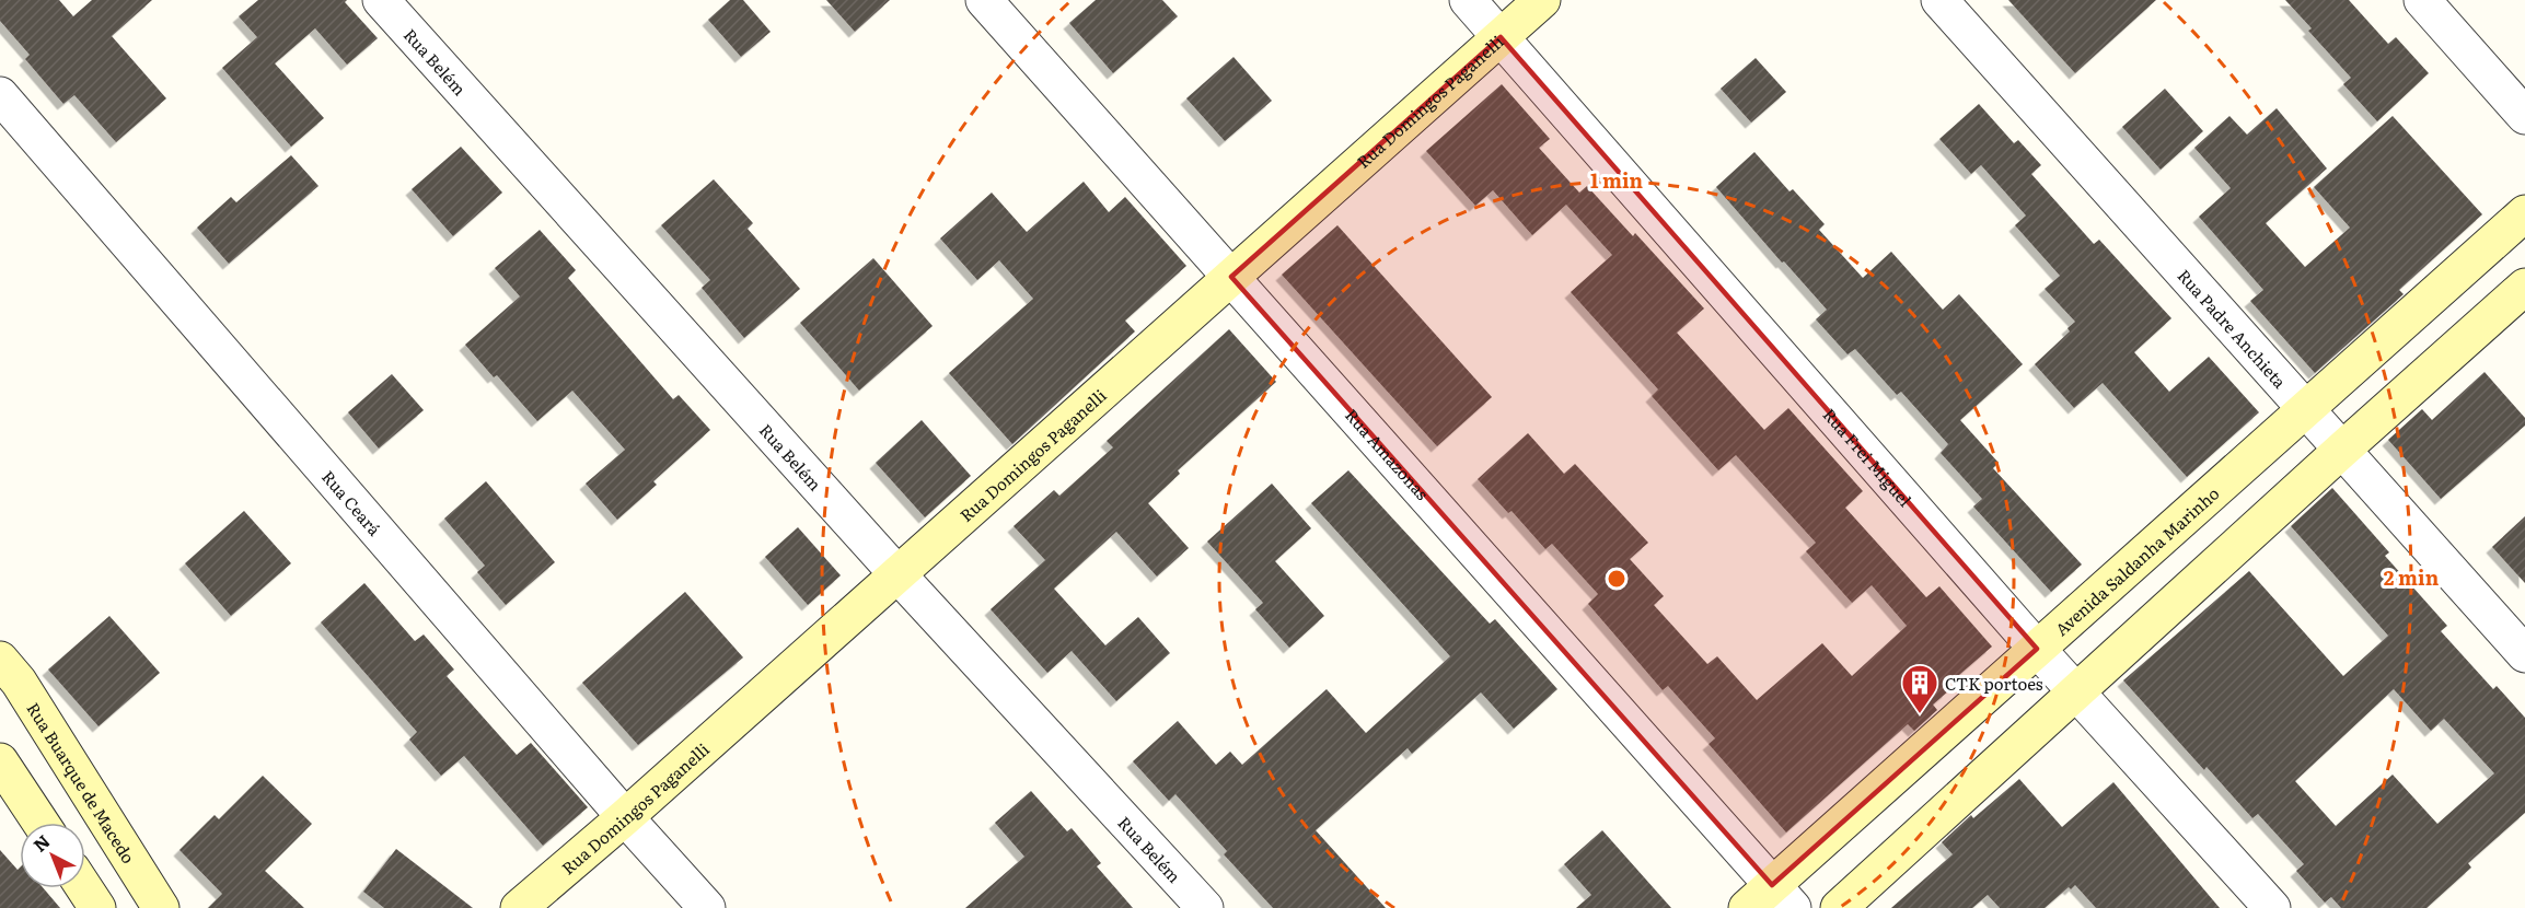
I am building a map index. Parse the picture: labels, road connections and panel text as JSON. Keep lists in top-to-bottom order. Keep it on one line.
{"streets":{"street":["Rua Belém","Rua Domingos Paganelli","Rua Padre Anchieta","Rua Amazonas","Rua Frei Miguel","Rua Ceará","Avenida Saldanha Marinho","Rua Buarque de Macedo"]},"crossings":[["Rua Belém","Rua Domingos Paganelli"],["Rua Domingos Paganelli","Rua Amazonas"],["Rua Domingos Paganelli","Rua Frei Miguel"],["Rua Domingos Paganelli","Rua Ceará"],["Rua Padre Anchieta","Avenida Saldanha Marinho"],["Rua Amazonas","Avenida Saldanha Marinho"],["Rua Frei Miguel","Avenida Saldanha Marinho"]],"places":{"building":["CTK portoes"]},"north":"top left","rings":["1 min","2 min"]}
